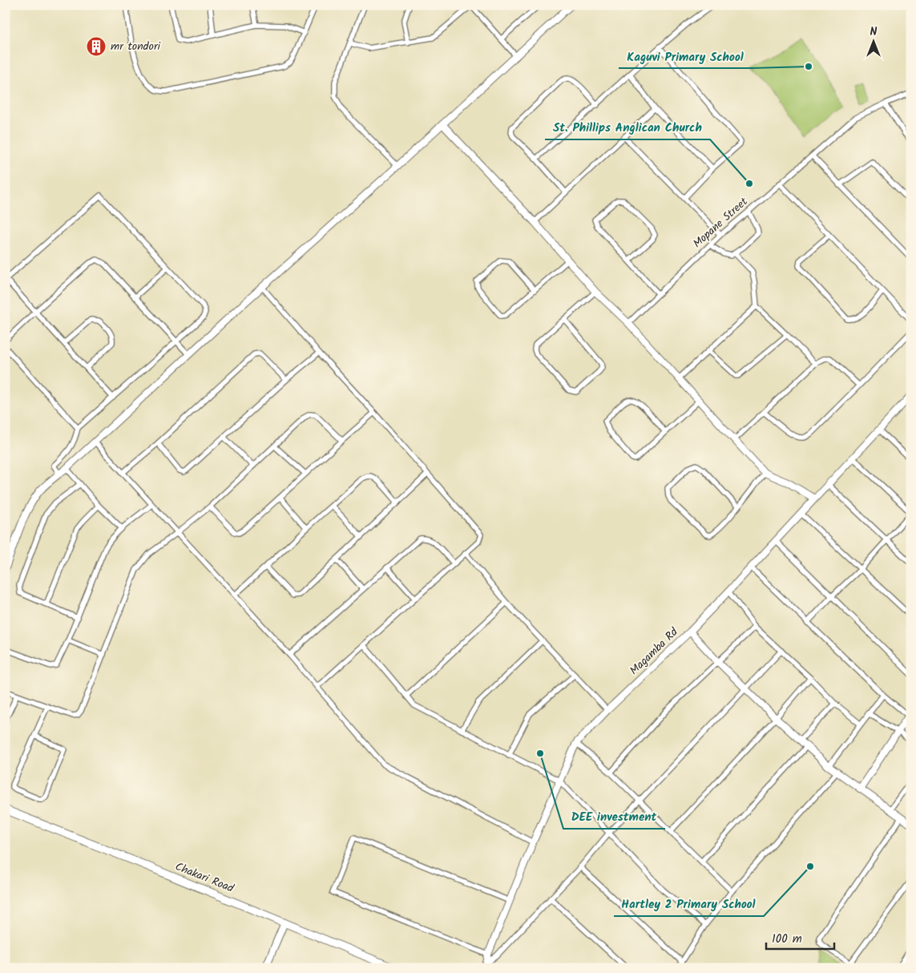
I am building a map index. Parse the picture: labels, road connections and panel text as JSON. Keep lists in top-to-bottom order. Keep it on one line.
{"streets":{"main road":["Chakari Road"],"street":["Mopane Street","Magamba Rd"]},"places":{"building":["mr tondori"],"other":["Kaguvi Primary School","St. Phillips Anglican Church","DEE investment","Hartley 2 Primary School"]},"scale_bar":"100 m","north":"top"}
